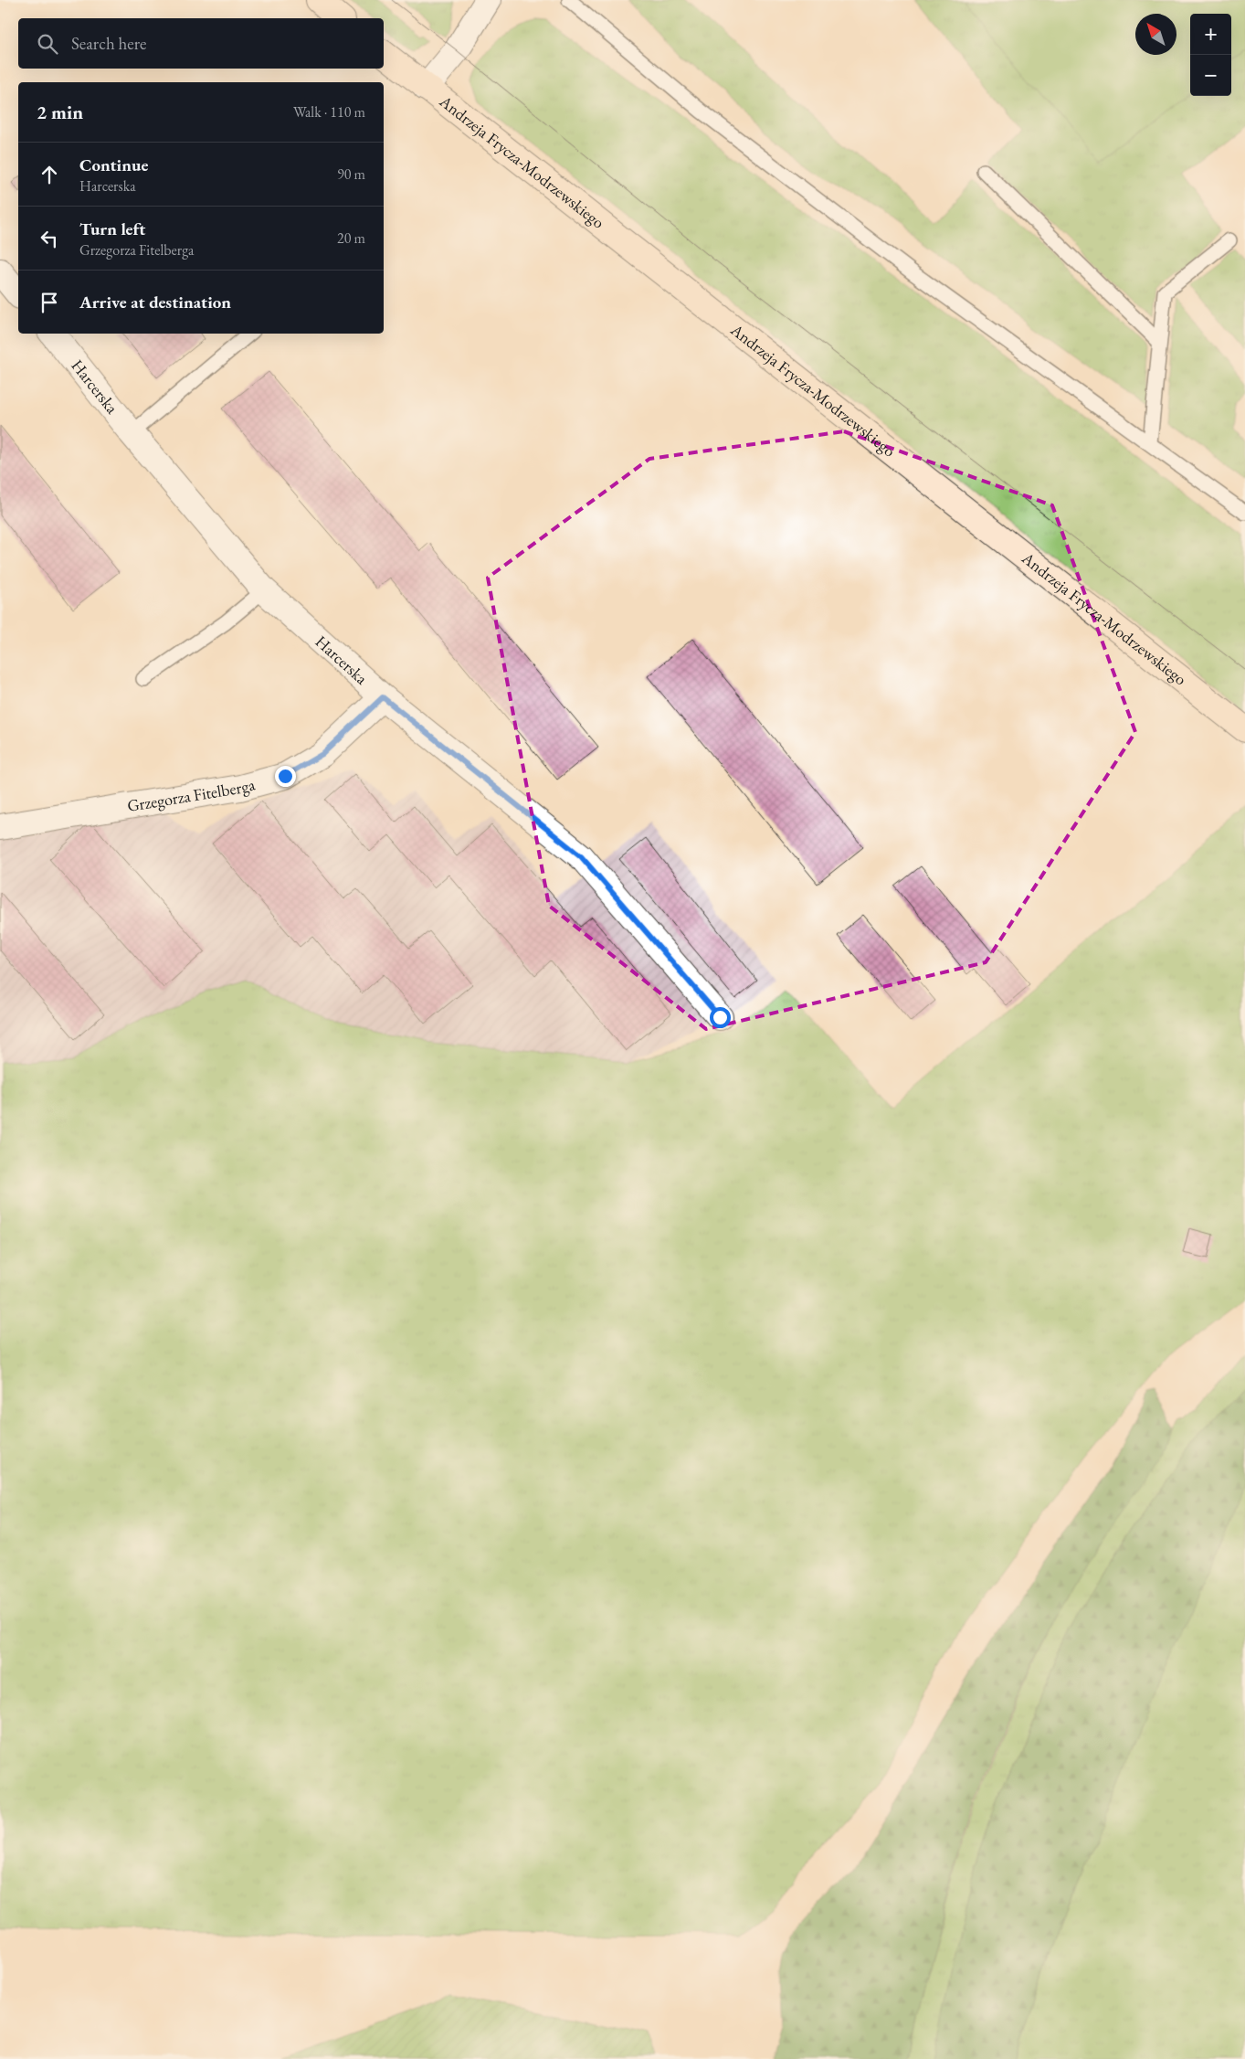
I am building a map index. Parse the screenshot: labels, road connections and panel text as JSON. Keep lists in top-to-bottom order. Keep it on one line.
{"streets":{"main road":["Andrzeja Frycza-Modrzewskiego"],"street":["Harcerska","Grzegorza Fitelberga"]},"crossings":[["Harcerska","Grzegorza Fitelberga"]],"north":"top left","page":{"map_buttons":["+","−"],"search":"Search here","heading":["2 min","Walk · 110 m"],"list":[["Continue","Harcerska","90 m"],["Turn left","Grzegorza Fitelberga","20 m"],"Arrive at destination"]}}
